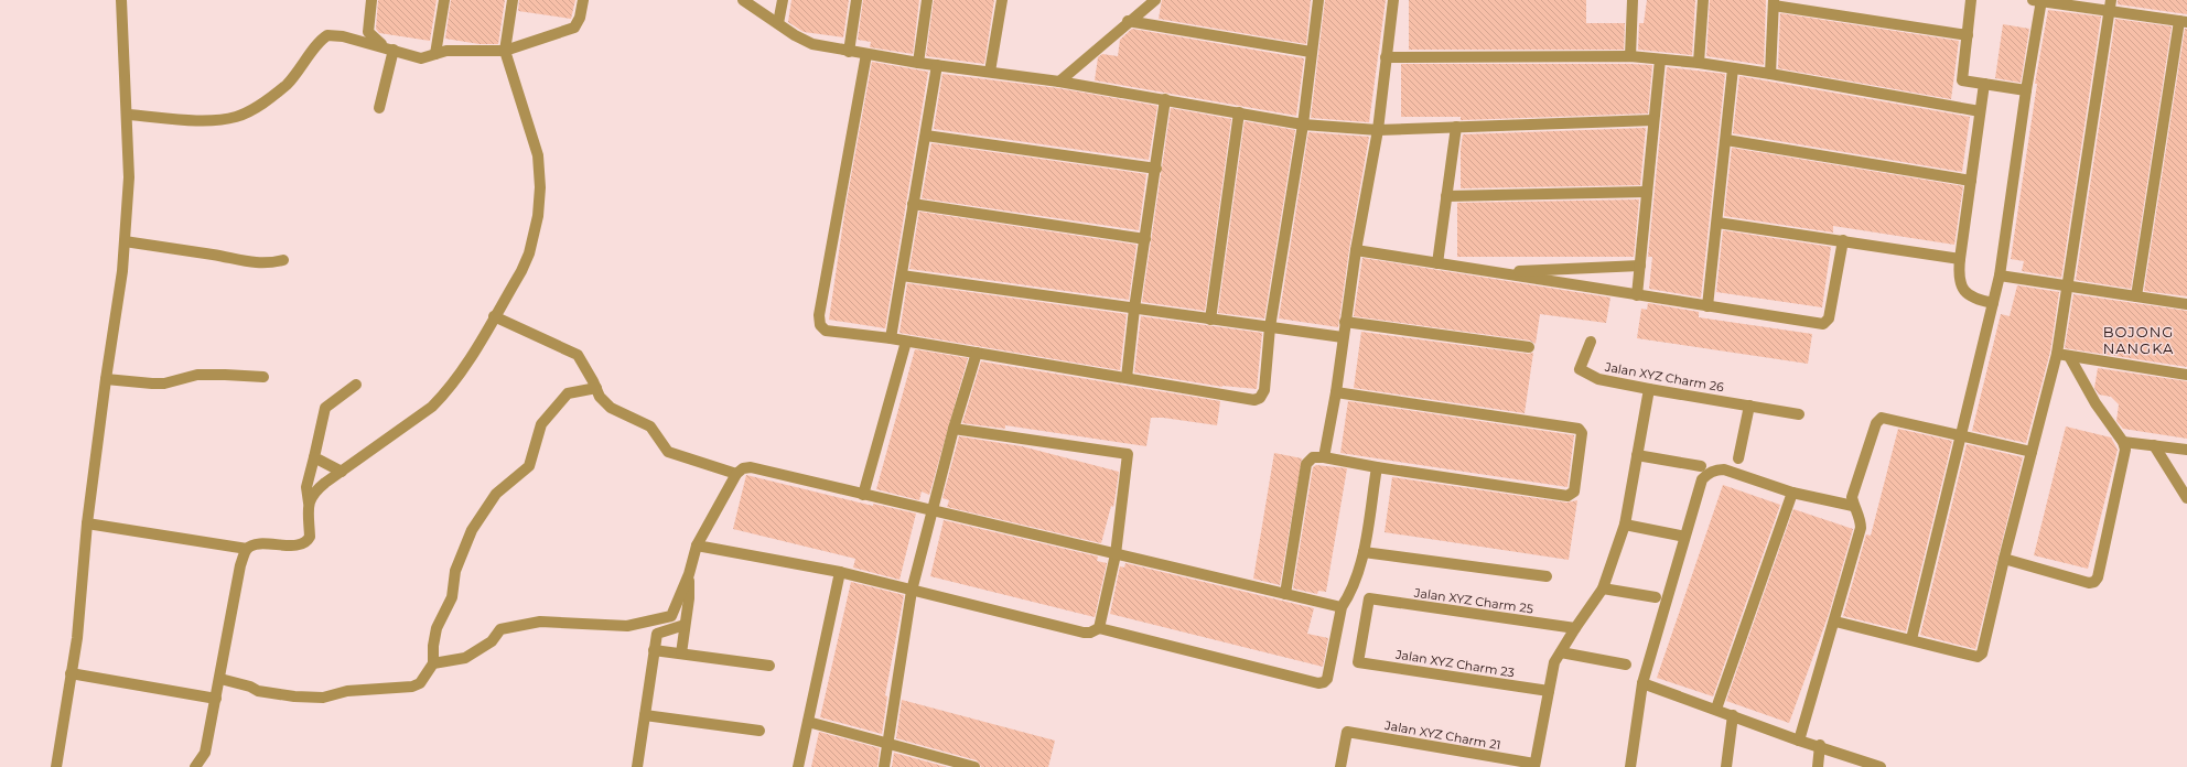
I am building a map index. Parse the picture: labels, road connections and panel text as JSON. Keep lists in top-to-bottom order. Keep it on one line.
{"streets":{"street":["Jalan XYZ Charm 26","Jalan XYZ Charm 25","Jalan XYZ Charm 23","Jalan XYZ Charm 21"]},"crossings":[["Jalan XYZ Charm 25","Jalan XYZ Charm 23"]],"districts":["BOJONG NANGKA"]}
